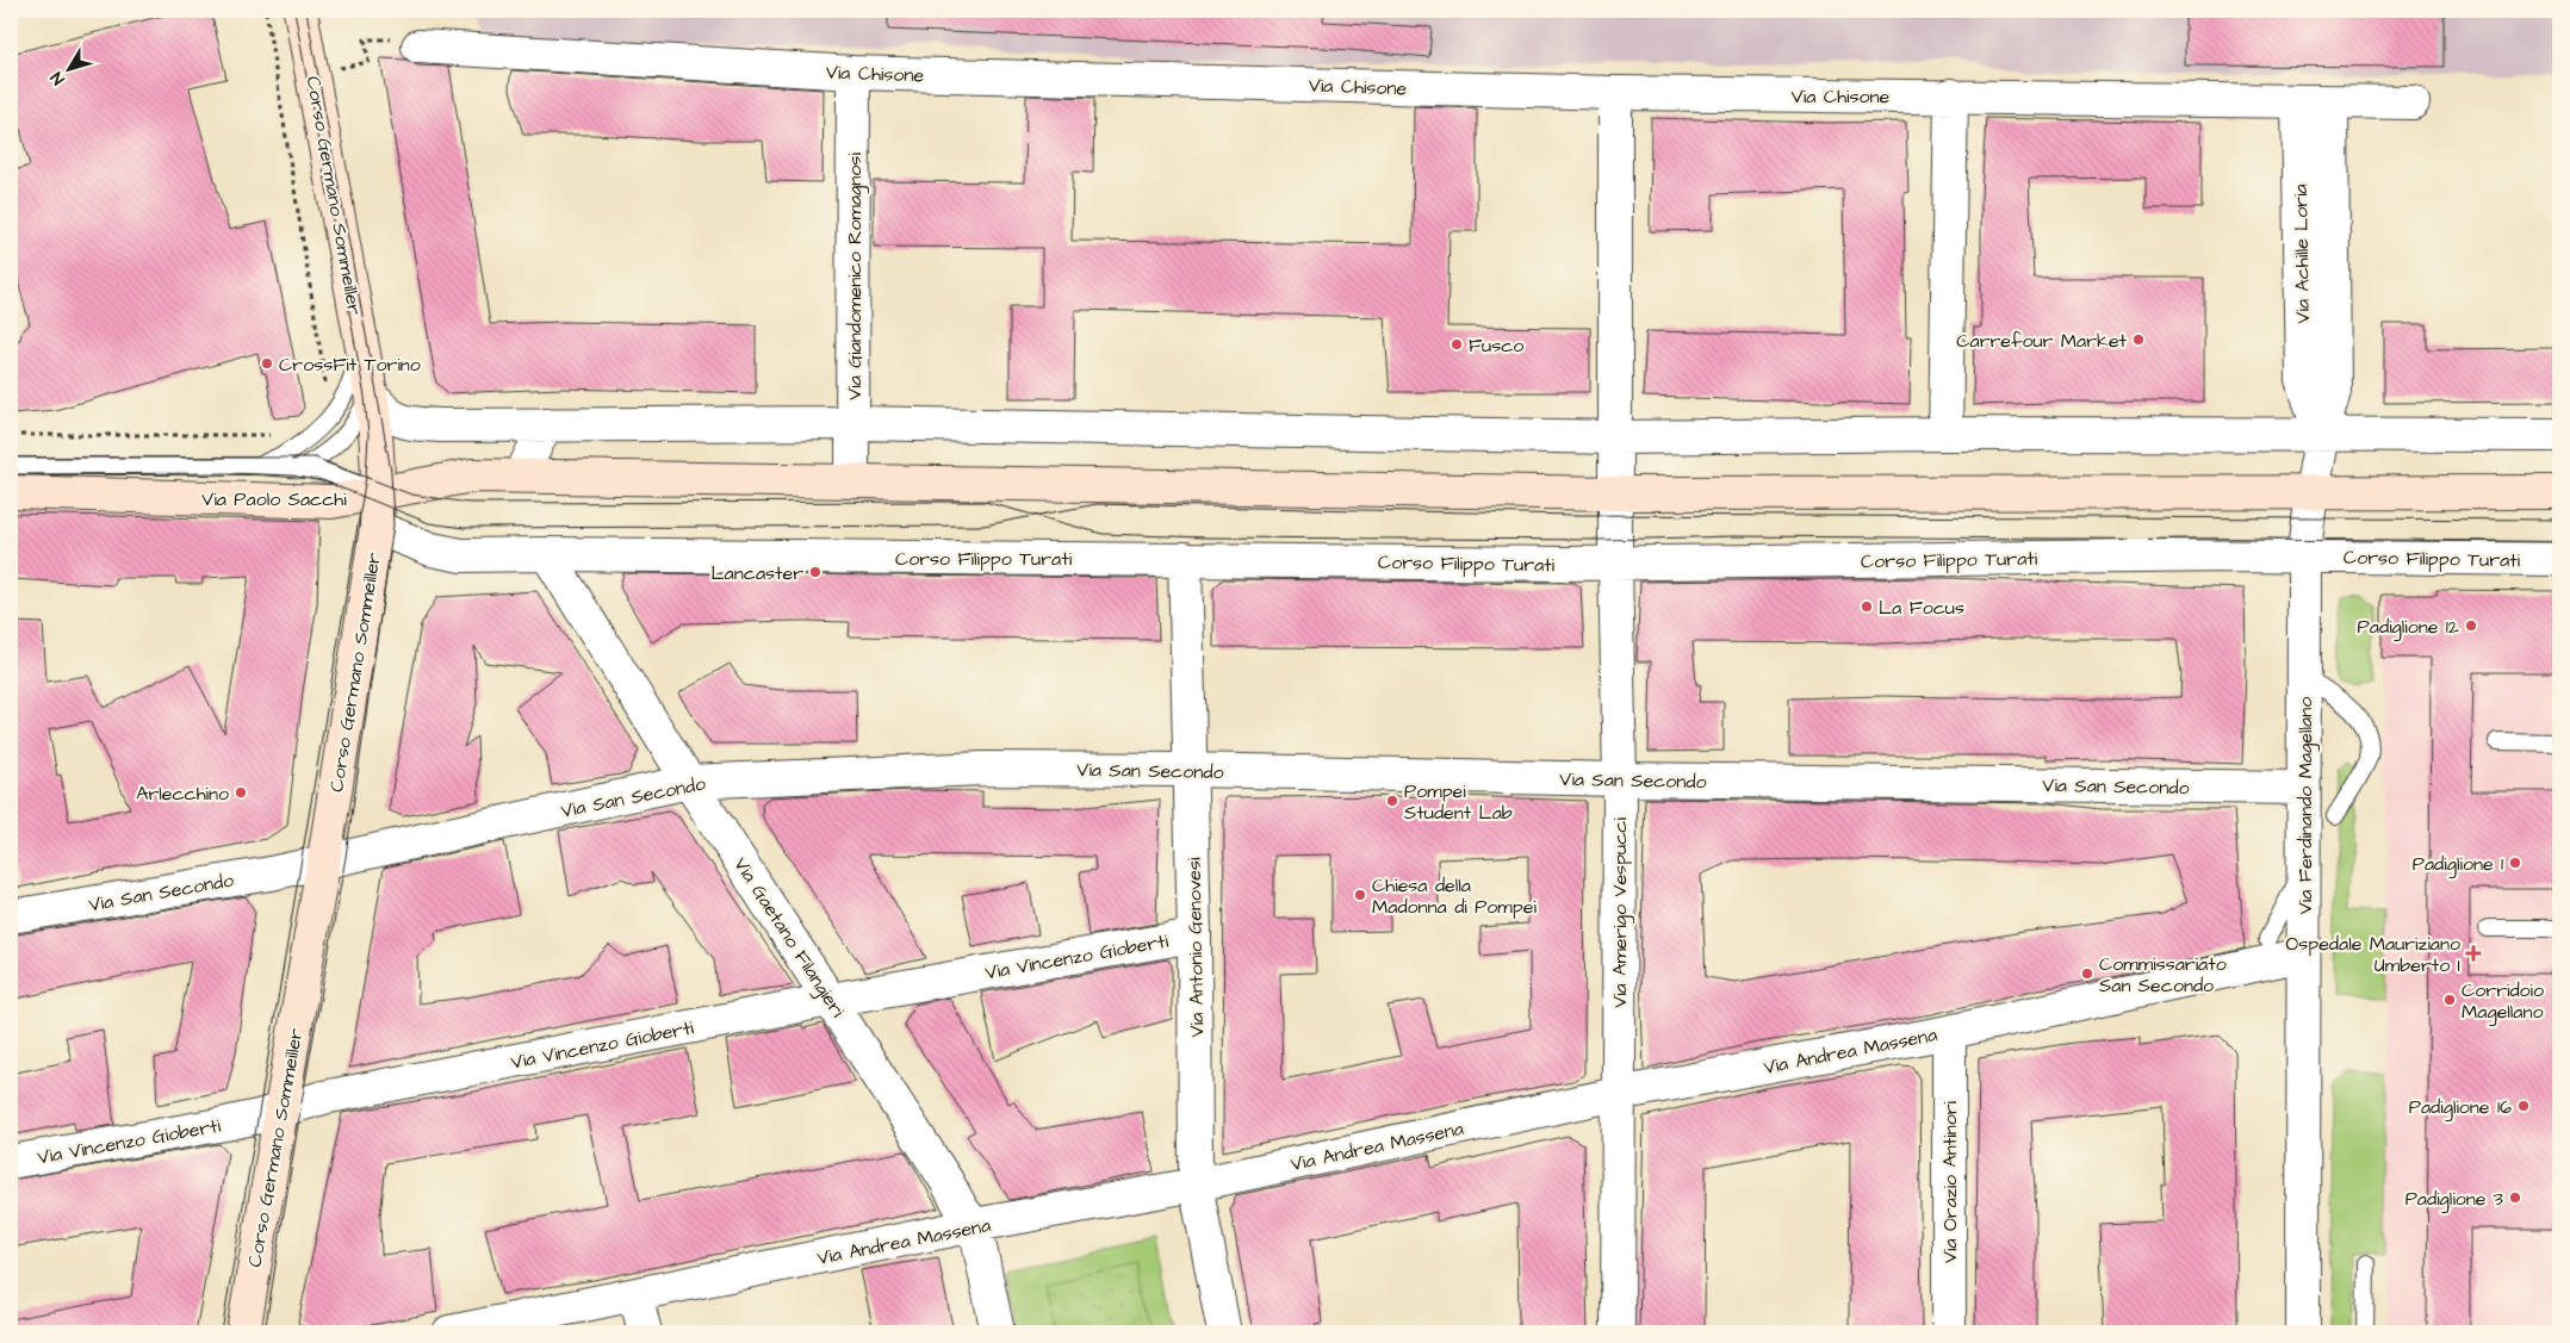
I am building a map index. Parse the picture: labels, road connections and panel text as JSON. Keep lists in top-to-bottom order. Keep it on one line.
{"streets":{"main road":["Corso Germano Sommeiller","Via Paolo Sacchi"],"street":["Via Chisone","Via Achille Loria","Via Giandomenico Romagnosi","Corso Filippo Turati","Via San Secondo","Via Ferdinando Magellano","Via Amerigo Vespucci","Via Gaetano Filangieri","Via Antonio Genovesi","Via Vincenzo Gioberti","Via Andrea Massena","Via Orazio Antinori"]},"crossings":[["Via Chisone","Via Achille Loria"],["Via Chisone","Via Giandomenico Romagnosi"],["Corso Germano Sommeiller","Via Paolo Sacchi"],["Corso Germano Sommeiller","Corso Filippo Turati"],["Corso Germano Sommeiller","Via San Secondo"],["Corso Germano Sommeiller","Via Vincenzo Gioberti"],["Via Achille Loria","Via Ferdinando Magellano"],["Corso Filippo Turati","Via Ferdinando Magellano"],["Corso Filippo Turati","Via Amerigo Vespucci"],["Corso Filippo Turati","Via Gaetano Filangieri"],["Corso Filippo Turati","Via Antonio Genovesi"],["Via San Secondo","Via Ferdinando Magellano"],["Via San Secondo","Via Amerigo Vespucci"],["Via San Secondo","Via Gaetano Filangieri"],["Via San Secondo","Via Antonio Genovesi"],["Via Ferdinando Magellano","Via Andrea Massena"],["Via Amerigo Vespucci","Via Andrea Massena"],["Via Gaetano Filangieri","Via Vincenzo Gioberti"],["Via Gaetano Filangieri","Via Andrea Massena"],["Via Antonio Genovesi","Via Vincenzo Gioberti"],["Via Antonio Genovesi","Via Andrea Massena"],["Via Andrea Massena","Via Orazio Antinori"]],"places":{"other":["Carrefour Market","Fusco","CrossFit Torino","Lancaster","La Focus","Padiglione 12","Arlecchino","Pompei Student Lab","Padiglione 1","Chiesa della Madonna di Pompei","Commissariato San Secondo","Corridoio Magellano","Padiglione 16","Padiglione 3"],"health":["Ospedale Mauriziano Umberto I"]},"north":"bottom left"}
